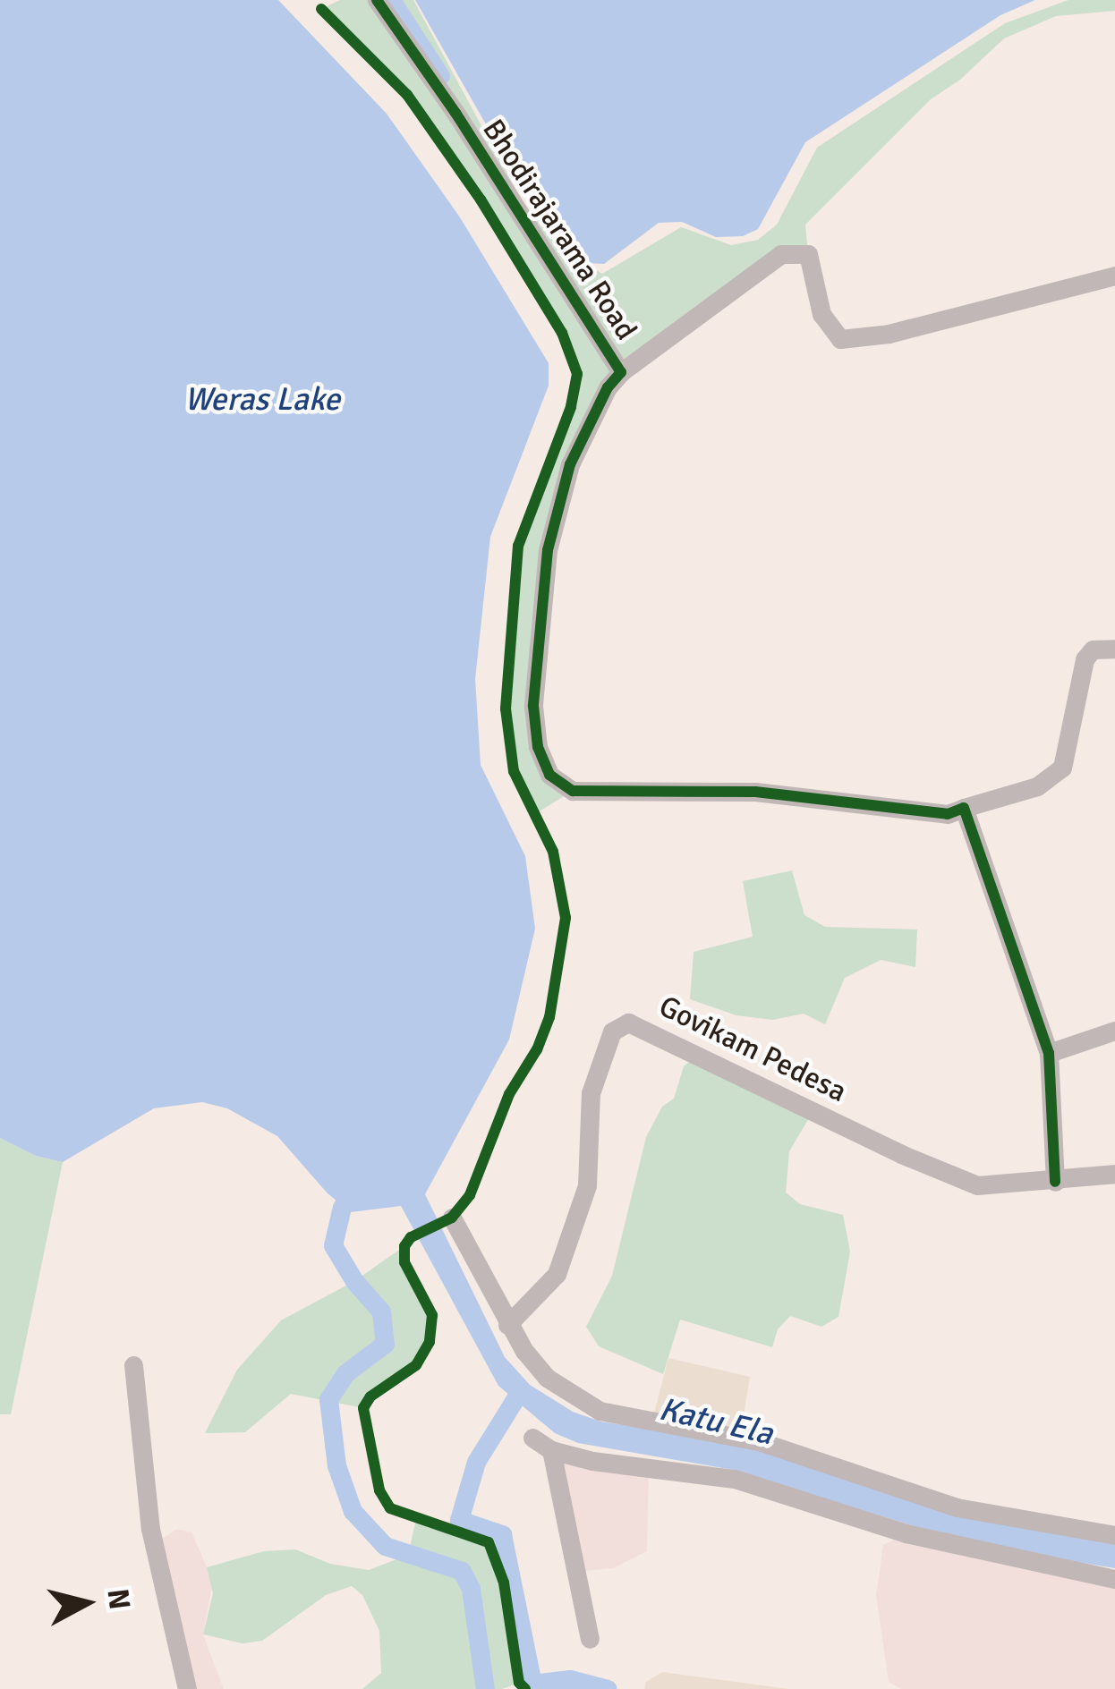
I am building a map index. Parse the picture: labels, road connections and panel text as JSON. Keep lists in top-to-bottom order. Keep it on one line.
{"streets":{"street":["Bhodirajarama Road","Govikam Pedesa"]},"water":["Weras Lake","Katu Ela"],"north":"right"}
